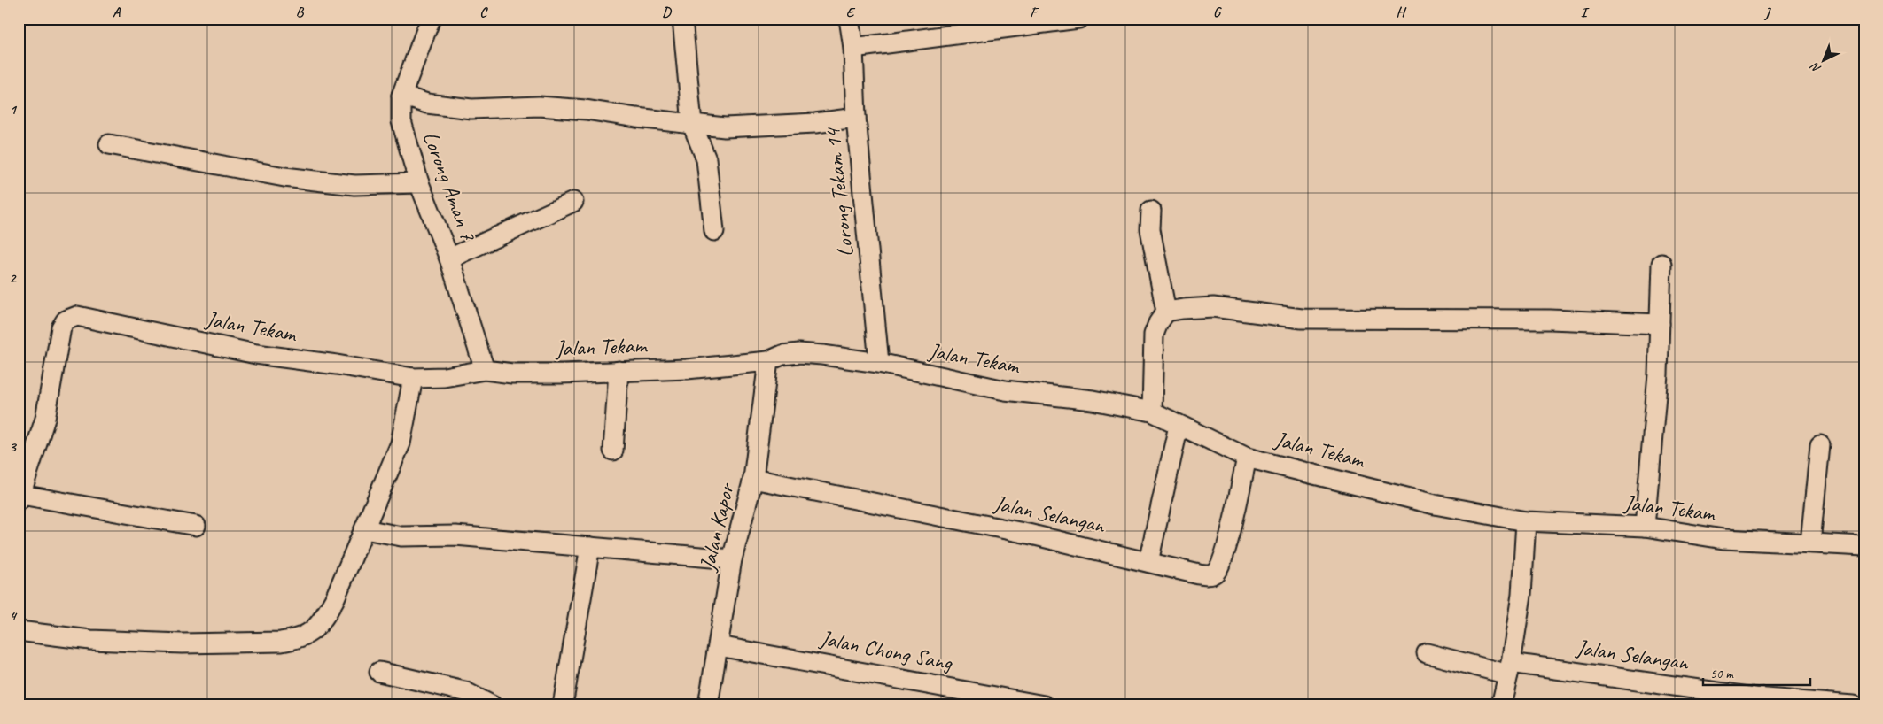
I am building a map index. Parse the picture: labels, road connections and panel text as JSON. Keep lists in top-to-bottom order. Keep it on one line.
{"streets":{"street":["Lorong Aman 7","Lorong Tekam 14","Jalan Tekam","Jalan Selangan","Jalan Kapor","Jalan Chong Sang"]},"crossings":[["Lorong Aman 7","Jalan Tekam"],["Lorong Tekam 14","Jalan Tekam"],["Jalan Tekam","Jalan Selangan"],["Jalan Tekam","Jalan Kapor"],["Jalan Selangan","Jalan Kapor"],["Jalan Kapor","Jalan Chong Sang"]],"scale_bar":"50 m","north":"bottom left","grid":{"columns":["A","B","C","D","E","F","G","H","I","J"],"rows":["1","2","3","4"]}}
